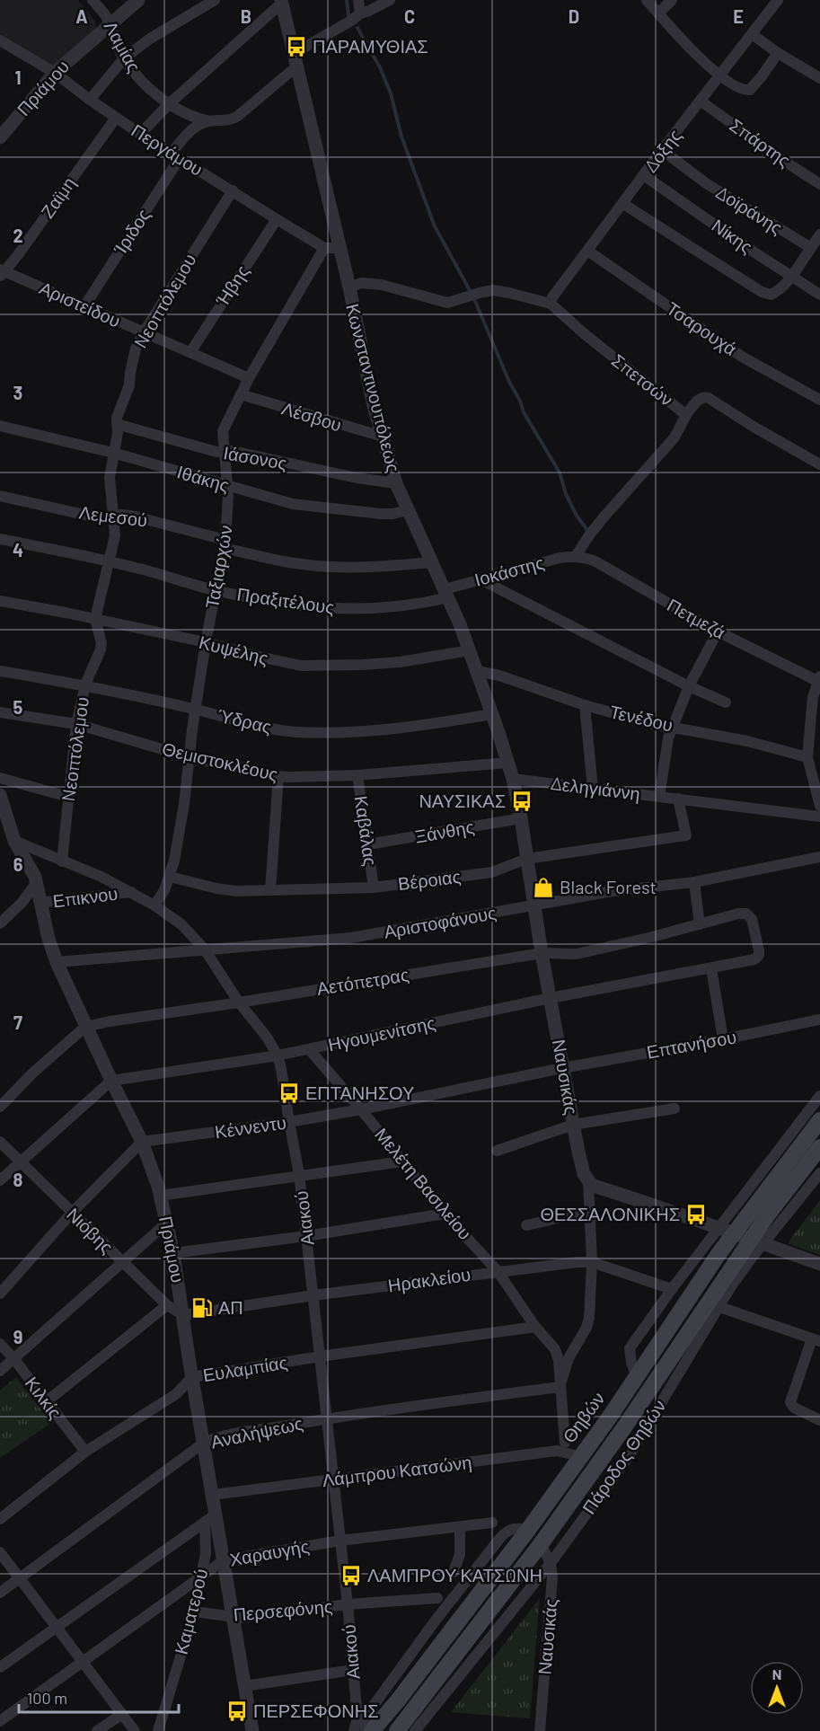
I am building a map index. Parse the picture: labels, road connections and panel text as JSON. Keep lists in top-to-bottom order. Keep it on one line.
{"streets":{"main road":["Θηβών"],"street":["Λαμίας","Πριάμου","Σπάρτης","Περγάμου","Δόξης","Ζαϊμη","Δοϊράνης","Ίριδος","Νίκης","Ήβης","Nεοπτόλεμου","Αριστείδου","Τσαρουχά","Σπετσών","Κωνσταντινουπόλεως","Λέσβου","Ιάσονος","Ιθάκης","Λεμεσού","Ταξιαρχών","Ιοκάστης","Πραξιτέλους","Πετμεζά","Κυψέλης","Τενέδου","Ύδρας","Θεμιστοκλέους","Δεληγιάννη","Καβάλας","Ξάνθης","Βέροιας","Επικνου","Αριστοφάνους","Αετόπετρας","Ηγουμενίτσης","Επτανήσου","Ναυσικάς","Κέννεντυ","Μελέτη Βασιλείου","Αιακού","Νιόβης","Ηρακλείου","Ευλαμπίας","Κιλκίς","Αναλήψεως","Πάροδος Θηβών","Λάμπρου Κατσώνη","Χαραυγής","Περσεφόνης","Καματερού"]},"crossings":[["Λαμίας","Πριάμου"],["Λαμίας","Ίριδος"],["Πριάμου","Περγάμου"],["Πριάμου","Επικνου"],["Πριάμου","Αριστοφάνους"],["Πριάμου","Αετόπετρας"],["Πριάμου","Ηγουμενίτσης"],["Πριάμου","Κέννεντυ"],["Πριάμου","Αιακού"],["Πριάμου","Νιόβης"],["Πριάμου","Ηρακλείου"],["Πριάμου","Ευλαμπίας"],["Πριάμου","Αναλήψεως"],["Πριάμου","Λάμπρου Κατσώνη"],["Πριάμου","Χαραυγής"],["Πριάμου","Περσεφόνης"],["Πριάμου","Καματερού"],["Σπάρτης","Δόξης"],["Περγάμου","Ζαϊμη"],["Περγάμου","Ίριδος"],["Περγάμου","Ήβης"],["Περγάμου","Nεοπτόλεμου"],["Περγάμου","Κωνσταντινουπόλεως"],["Περγάμου","Ταξιαρχών"],["Δόξης","Δοϊράνης"],["Δόξης","Νίκης"],["Δόξης","Τσαρουχά"],["Δόξης","Σπετσών"],["Ζαϊμη","Αριστείδου"],["Ίριδος","Αριστείδου"],["Ήβης","Αριστείδου"],["Nεοπτόλεμου","Αριστείδου"],["Nεοπτόλεμου","Ιάσονος"],["Nεοπτόλεμου","Ιθάκης"],["Nεοπτόλεμου","Λεμεσού"],["Nεοπτόλεμου","Πραξιτέλους"],["Nεοπτόλεμου","Κυψέλης"],["Nεοπτόλεμου","Ύδρας"],["Nεοπτόλεμου","Θεμιστοκλέους"],["Nεοπτόλεμου","Αιακού"],["Αριστείδου","Ταξιαρχών"],["Κωνσταντινουπόλεως","Λέσβου"],["Κωνσταντινουπόλεως","Ιάσονος"],["Κωνσταντινουπόλεως","Ιθάκης"],["Κωνσταντινουπόλεως","Λεμεσού"],["Κωνσταντινουπόλεως","Ταξιαρχών"],["Κωνσταντινουπόλεως","Ιοκάστης"],["Κωνσταντινουπόλεως","Πραξιτέλους"],["Κωνσταντινουπόλεως","Κυψέλης"],["Κωνσταντινουπόλεως","Τενέδου"],["Κωνσταντινουπόλεως","Ύδρας"],["Κωνσταντινουπόλεως","Θεμιστοκλέους"],["Κωνσταντινουπόλεως","Ναυσικάς"],["Λέσβου","Ταξιαρχών"],["Ιάσονος","Ταξιαρχών"],["Ιθάκης","Ταξιαρχών"],["Λεμεσού","Ταξιαρχών"],["Ταξιαρχών","Πραξιτέλους"],["Ταξιαρχών","Κυψέλης"],["Ταξιαρχών","Ύδρας"],["Ταξιαρχών","Θεμιστοκλέους"],["Ταξιαρχών","Βέροιας"],["Ταξιαρχών","Αιακού"],["Ιοκάστης","Πραξιτέλους"],["Ιοκάστης","Πετμεζά"],["Θεμιστοκλέους","Καβάλας"],["Θεμιστοκλέους","Ναυσικάς"],["Δεληγιάννη","Βέροιας"],["Δεληγιάννη","Ναυσικάς"],["Καβάλας","Ξάνθης"],["Καβάλας","Βέροιας"],["Ξάνθης","Ναυσικάς"],["Βέροιας","Ναυσικάς"],["Επικνου","Αιακού"],["Αριστοφάνους","Ναυσικάς"],["Αριστοφάνους","Αιακού"],["Αετόπετρας","Ηγουμενίτσης"],["Αετόπετρας","Ναυσικάς"],["Αετόπετρας","Αιακού"],["Ηγουμενίτσης","Ναυσικάς"],["Ηγουμενίτσης","Μελέτη Βασιλείου"],["Ηγουμενίτσης","Αιακού"],["Επτανήσου","Ναυσικάς"],["Επτανήσου","Κέννεντυ"],["Ναυσικάς","Κέννεντυ"],["Ναυσικάς","Μελέτη Βασιλείου"],["Ναυσικάς","Ηρακλείου"],["Ναυσικάς","Αναλήψεως"],["Ναυσικάς","Πάροδος Θηβών"],["Κέννεντυ","Μελέτη Βασιλείου"],["Κέννεντυ","Αιακού"],["Μελέτη Βασιλείου","Ηρακλείου"],["Μελέτη Βασιλείου","Ευλαμπίας"],["Μελέτη Βασιλείου","Αναλήψεως"],["Αιακού","Ηρακλείου"],["Αιακού","Ευλαμπίας"],["Αιακού","Αναλήψεως"],["Αιακού","Λάμπρου Κατσώνη"],["Αιακού","Χαραυγής"],["Αιακού","Περσεφόνης"],["Νιόβης","Ηρακλείου"],["Ηρακλείου","Πάροδος Θηβών"],["Ευλαμπίας","Κιλκίς"],["Θηβών","Πάροδος Θηβών"],["Θηβών","Λάμπρου Κατσώνη"],["Χαραυγής","Καματερού"],["Περσεφόνης","Καματερού"]],"places":{"bus stop":["ΠΑΡΑΜΥΘΙΑΣ","ΝΑΥΣΙΚΑΣ","ΕΠΤΑΝΗΣΟΥ","ΘΕΣΣΑΛΟΝΙΚΗΣ","ΛΑΜΠΡΟΥ ΚΑΤΣΩΝΗ","ΠΕΡΣΕΦΟΝΗΣ"],"shop":["Black Forest"],"fuel station":["ΑΠ"]},"scale_bar":"100 m","north":"top","grid":{"columns":["A","B","C","D","E"],"rows":["1","2","3","4","5","6","7","8","9"]}}
